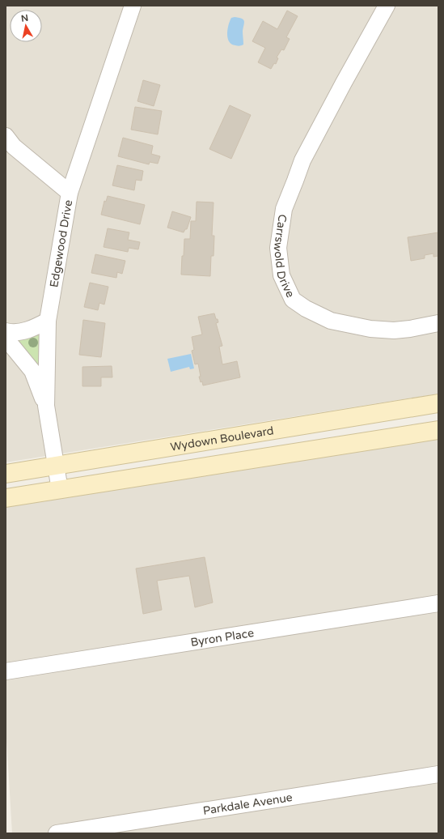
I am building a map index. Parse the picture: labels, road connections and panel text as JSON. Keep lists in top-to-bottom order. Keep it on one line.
{"streets":{"street":["Edgewood Drive","Carrswold Drive","Wydown Boulevard","Byron Place","Parkdale Avenue"]},"crossings":[["Edgewood Drive","Wydown Boulevard"]],"north":"top"}
